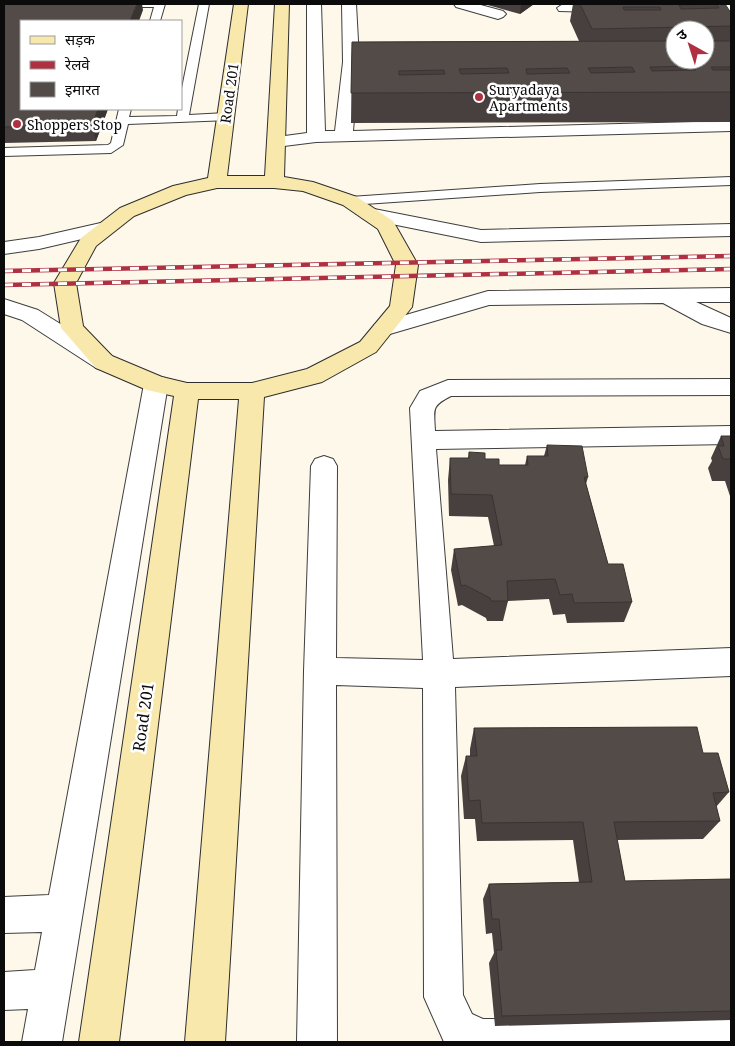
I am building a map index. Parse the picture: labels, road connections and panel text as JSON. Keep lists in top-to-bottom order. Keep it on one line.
{"streets":{"main road":["Road 201"]},"places":["Suryadaya Apartments","Shoppers Stop"],"legend":["सड़क","रेलवे","इमारत"],"north":"top left"}
